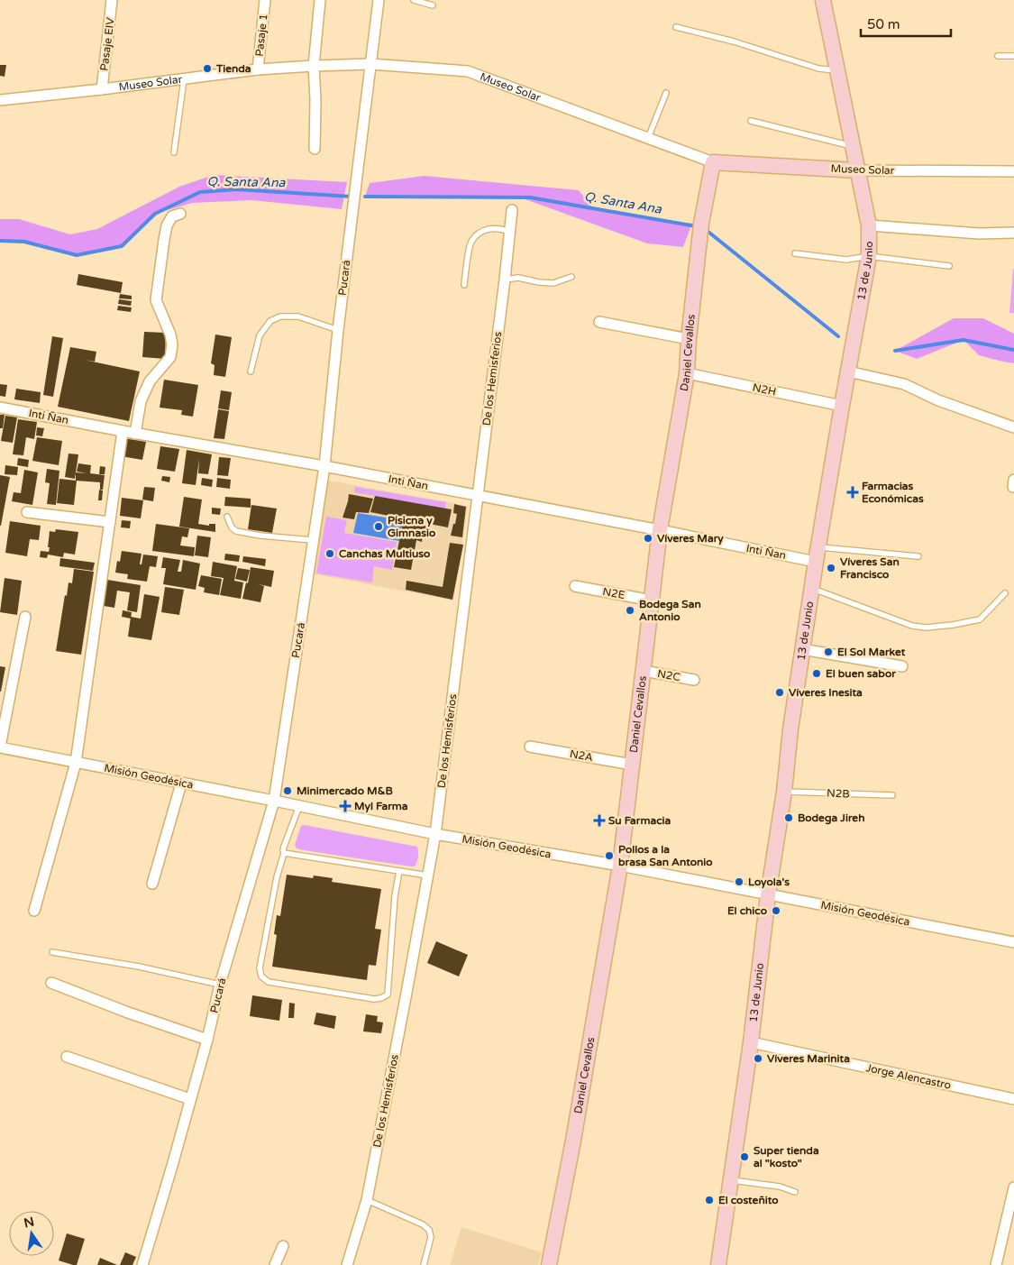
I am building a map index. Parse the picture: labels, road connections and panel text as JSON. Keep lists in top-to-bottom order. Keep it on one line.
{"streets":{"street":["Pasaje 1","Pasaje EIV","Museo Solar","13 de Junio","Pucará","Daniel Cevallos","De los Hemisferios","N2H","Inti Ñan","N2E","N2C","N2A","Misión Geodésica","Jorge Alencastro"],"lane":["N2B"]},"crossings":[["Pasaje 1","Museo Solar"],["Pasaje EIV","Museo Solar"],["Museo Solar","13 de Junio"],["Museo Solar","Pucará"],["Museo Solar","Daniel Cevallos"],["13 de Junio","N2H"],["13 de Junio","Inti Ñan"],["13 de Junio","Misión Geodésica"],["13 de Junio","N2B"],["13 de Junio","Jorge Alencastro"],["Pucará","Inti Ñan"],["Pucará","Misión Geodésica"],["Daniel Cevallos","N2H"],["Daniel Cevallos","Inti Ñan"],["Daniel Cevallos","N2E"],["Daniel Cevallos","N2C"],["Daniel Cevallos","N2A"],["Daniel Cevallos","Misión Geodésica"],["De los Hemisferios","Inti Ñan"],["De los Hemisferios","Misión Geodésica"]],"water":["Q. Santa Ana"],"places":{"other":["Tienda","Pisicna y Gimnasio","Víveres Mary","Canchas Multiuso","Víveres San Francisco","Bodega San Antonio","El Sol Market","El buen sabor","Víveres Inesita","Minimercado M&B","Bodega Jireh","Pollos a la brasa San Antonio","Loyola's","El chico","Víveres Marinita","Super tienda al \"kosto\"","El costeñito"],"health":["Farmacias Económicas","Myl Farma","Su Farmacia"]},"scale_bar":"50 m","north":"top"}
